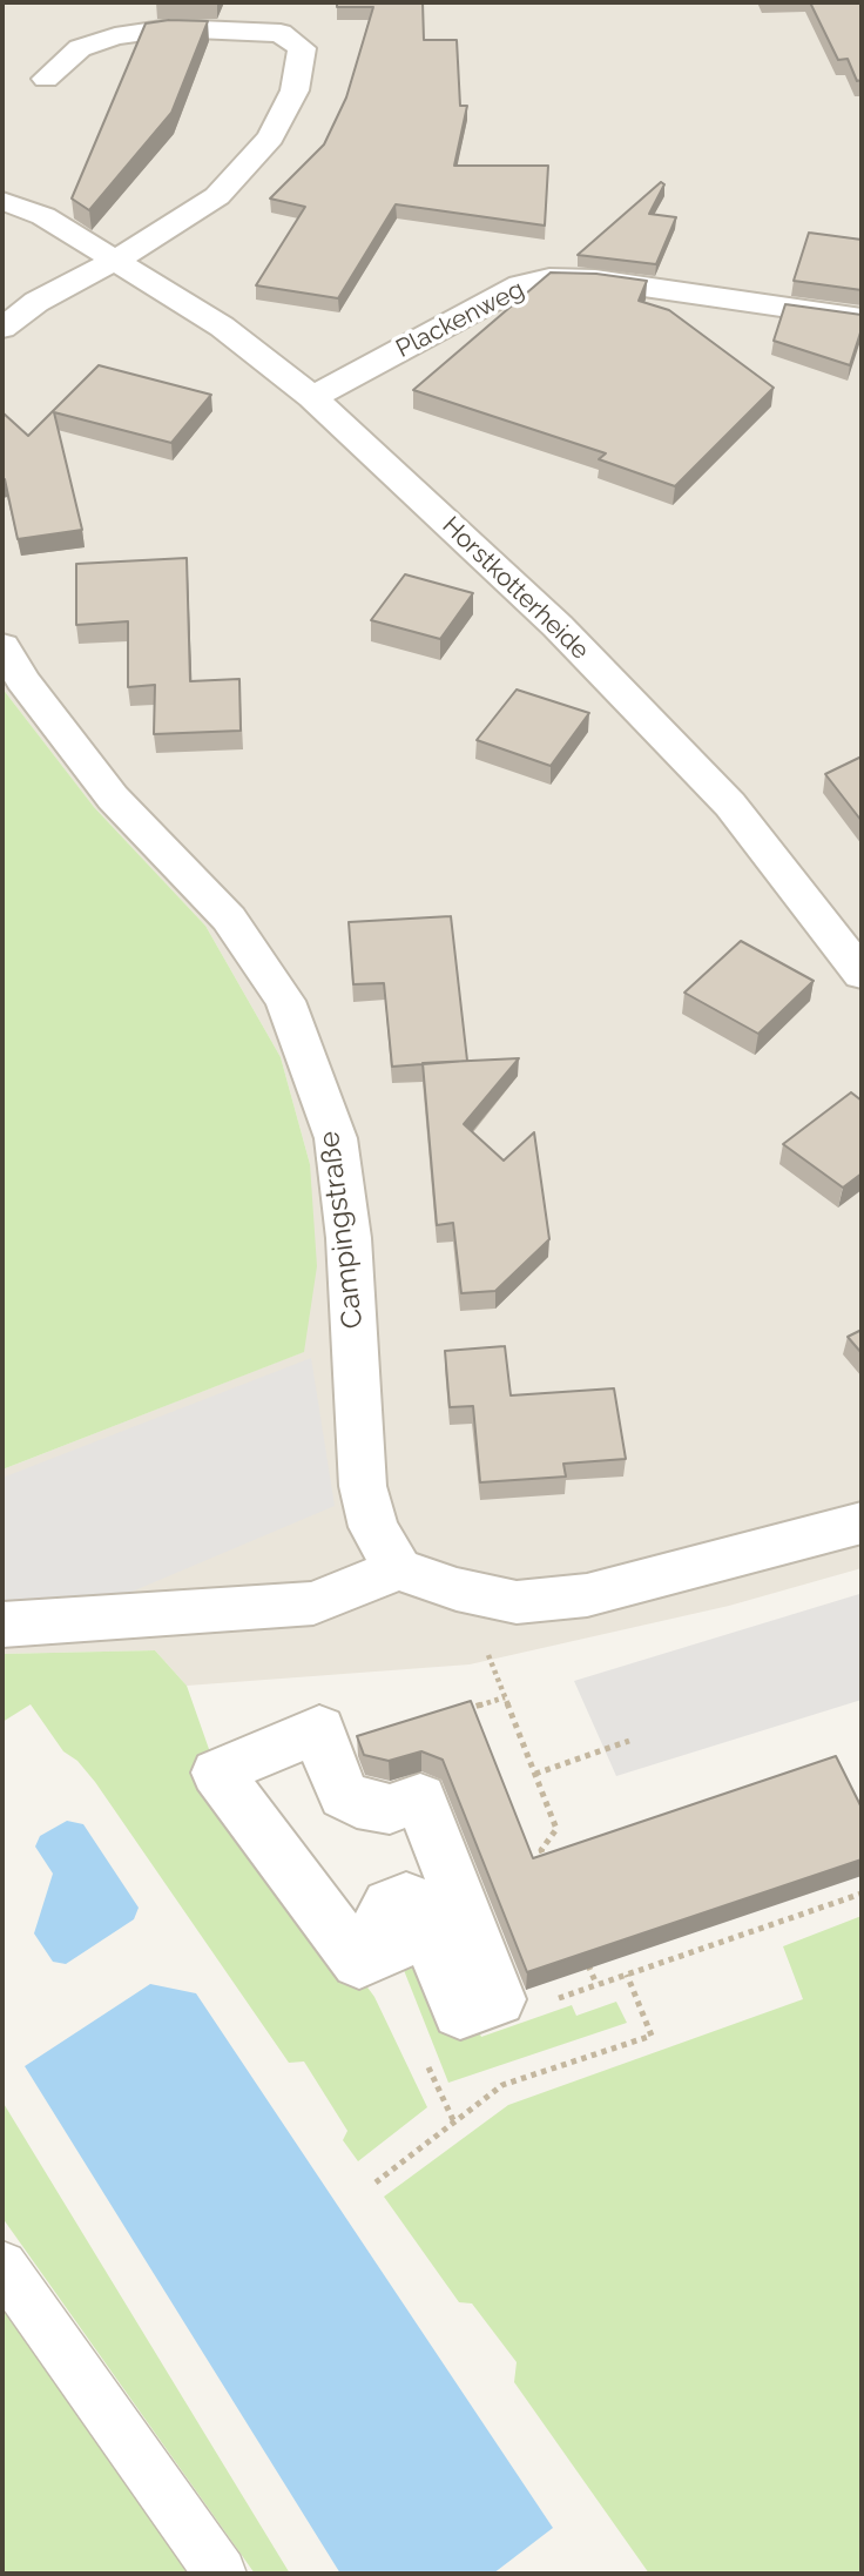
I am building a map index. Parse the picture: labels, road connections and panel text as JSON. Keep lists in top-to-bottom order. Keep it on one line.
{"streets":{"street":["Plackenweg","Horstkotterheide","Campingstraße"]},"crossings":[["Plackenweg","Horstkotterheide"]]}
